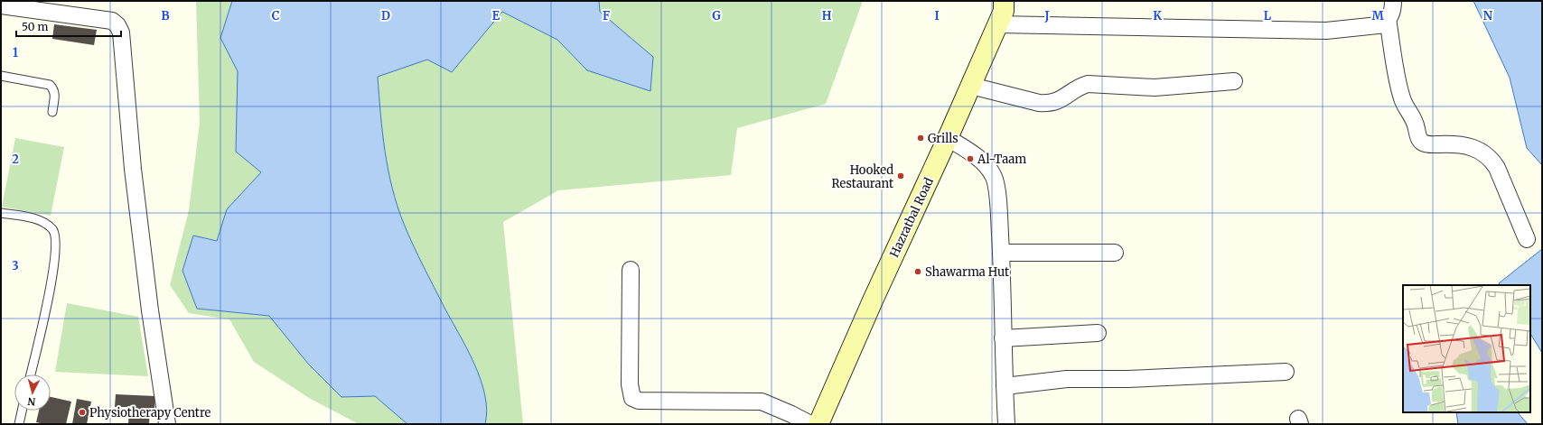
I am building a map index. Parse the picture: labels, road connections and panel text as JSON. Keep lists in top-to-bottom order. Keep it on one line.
{"streets":{"main road":["Hazratbal Road"]},"places":["Grills","Al-Taam","Hooked Restaurant","Shawarma Hut","Physiotherapy Centre"],"scale_bar":"50 m","north":"bottom","grid":{"columns":["B","C","D","E","F","G","H","I","J","K","L","M","N"],"rows":["1","2","3"]}}
